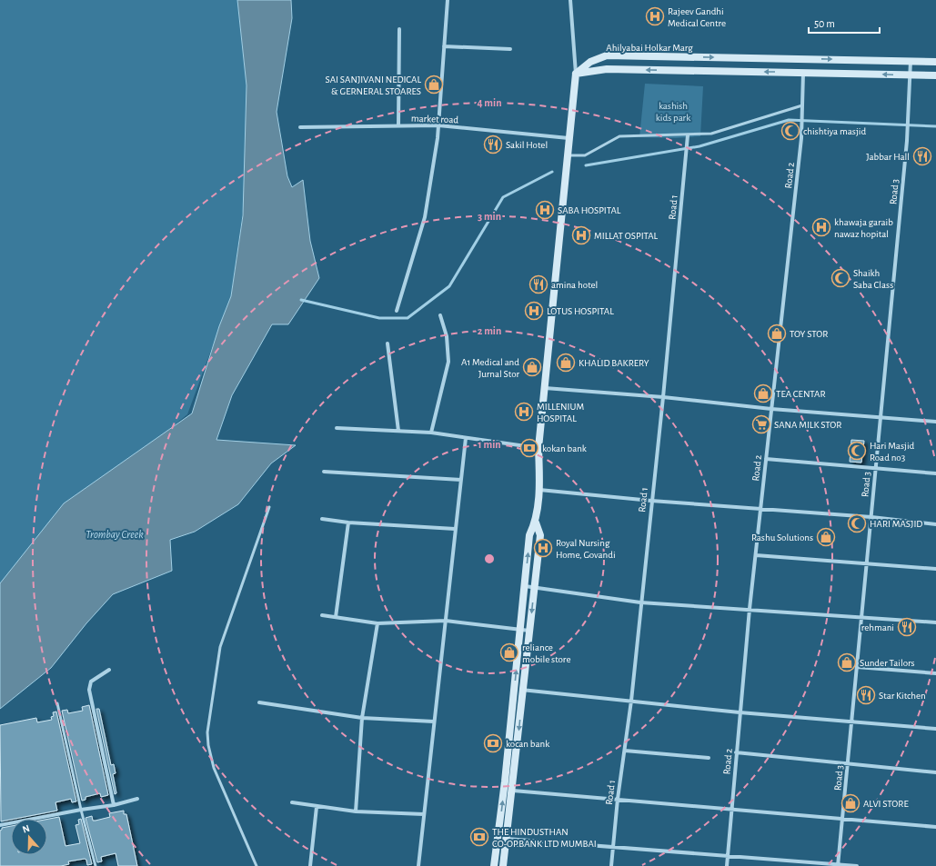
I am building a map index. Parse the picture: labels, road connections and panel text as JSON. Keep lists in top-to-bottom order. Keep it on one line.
{"streets":{"street":["Ahilyabai Holkar Marg","market road","Road 2","Road 3","Road 1"]},"crossings":[["Ahilyabai Holkar Marg","Road 3"]],"water":["Trombay Creek"],"parks":["kashish kids park"],"places":{"hospital":["Rajeev Gandhi Medical Centre","SABA HOSPITAL","khawaja garaib nawaz hopital","MILLAT OSPITAL","LOTUS HOSPITAL","MILLENIUM HOSPITAL","Royal Nursing Home, Govandi"],"shop":["SAI SANJIVANI NEDICAL & GERNERAL STOARES","TOY STOR","KHALID BAKRERY","A1 Medical and Jurnal Stor","TEA CENTAR","Rashu Solutions","reliance mobile store","Sunder Tailors","ALVI STORE"],"mosque":["chishtiya masjid","Shaikh Saba Class","Hari Masjid Road no3","HARI MASJID"],"restaurant":["Sakil Hotel","Jabbar Hall","amina hotel","rehmani","Star Kitchen"],"supermarket":["SANA MILK STOR"],"bank":["kokan bank","kocan bank","THE HINDUSTHAN CO-OP.BANK LTD MUMBAI"]},"scale_bar":"50 m","north":"top","rings":["4 min","3 min","2 min","1 min"]}
